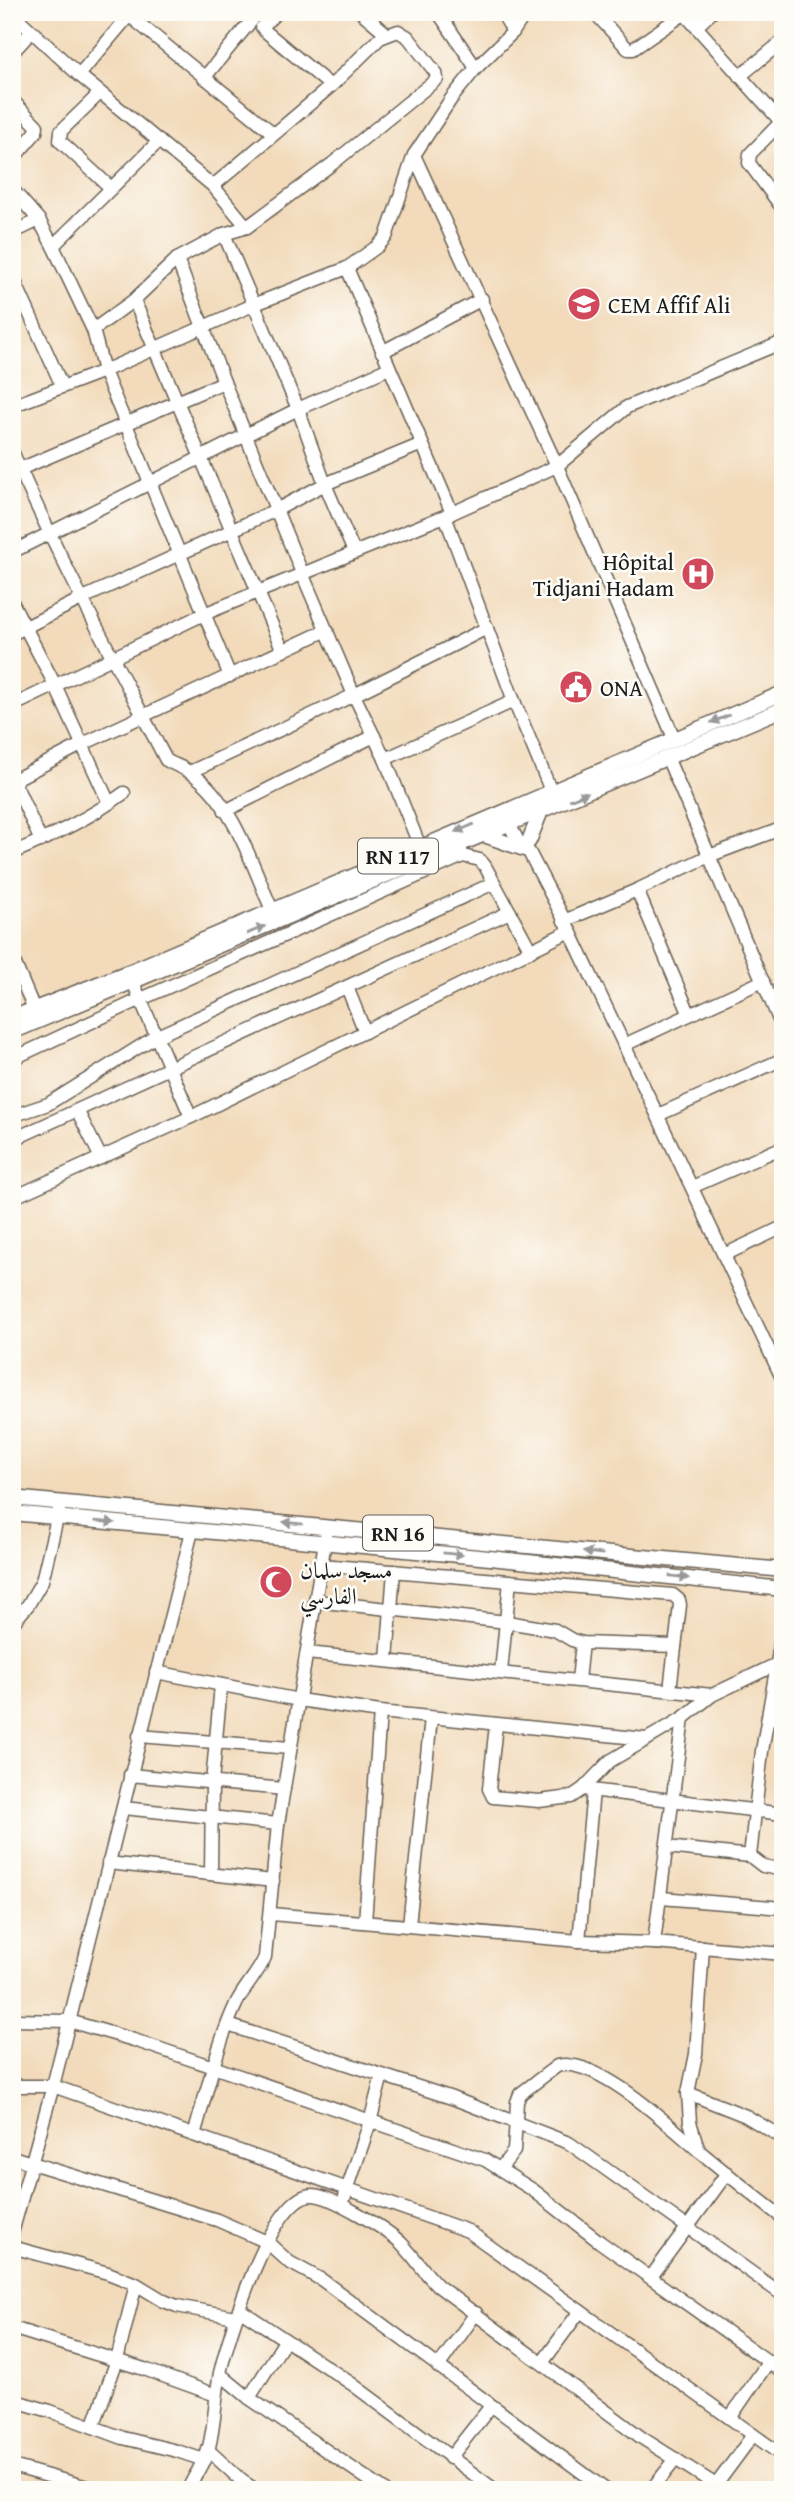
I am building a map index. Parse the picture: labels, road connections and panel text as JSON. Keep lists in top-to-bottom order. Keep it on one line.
{"streets":{"main road":["RN 117","RN 16"]},"places":{"school or university":["CEM Affif Ali"],"hospital":["Hôpital Tidjani Hadam"],"public building":["ONA"],"mosque":["مسجد سلمان الفارسي"]}}
